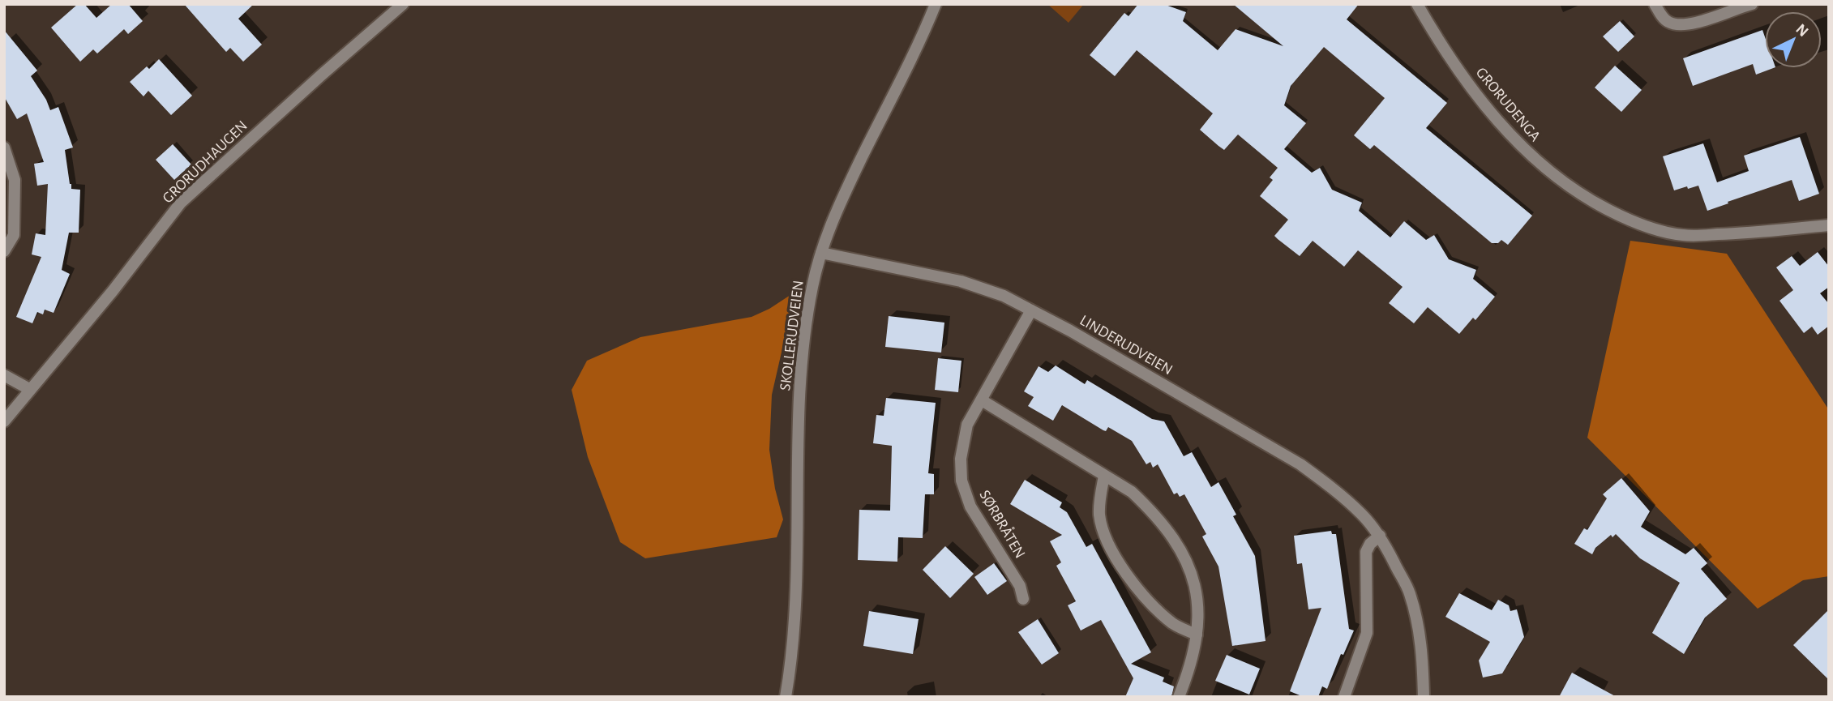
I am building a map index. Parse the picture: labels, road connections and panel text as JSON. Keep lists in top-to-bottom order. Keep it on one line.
{"streets":{"street":["GRORUDENGA","GRORUDHAUGEN","SKOLLERUDVEIEN","LINDERUDVEIEN","SØRBRÅTEN"]},"crossings":[["SKOLLERUDVEIEN","LINDERUDVEIEN"],["LINDERUDVEIEN","SØRBRÅTEN"]],"north":"top right"}
